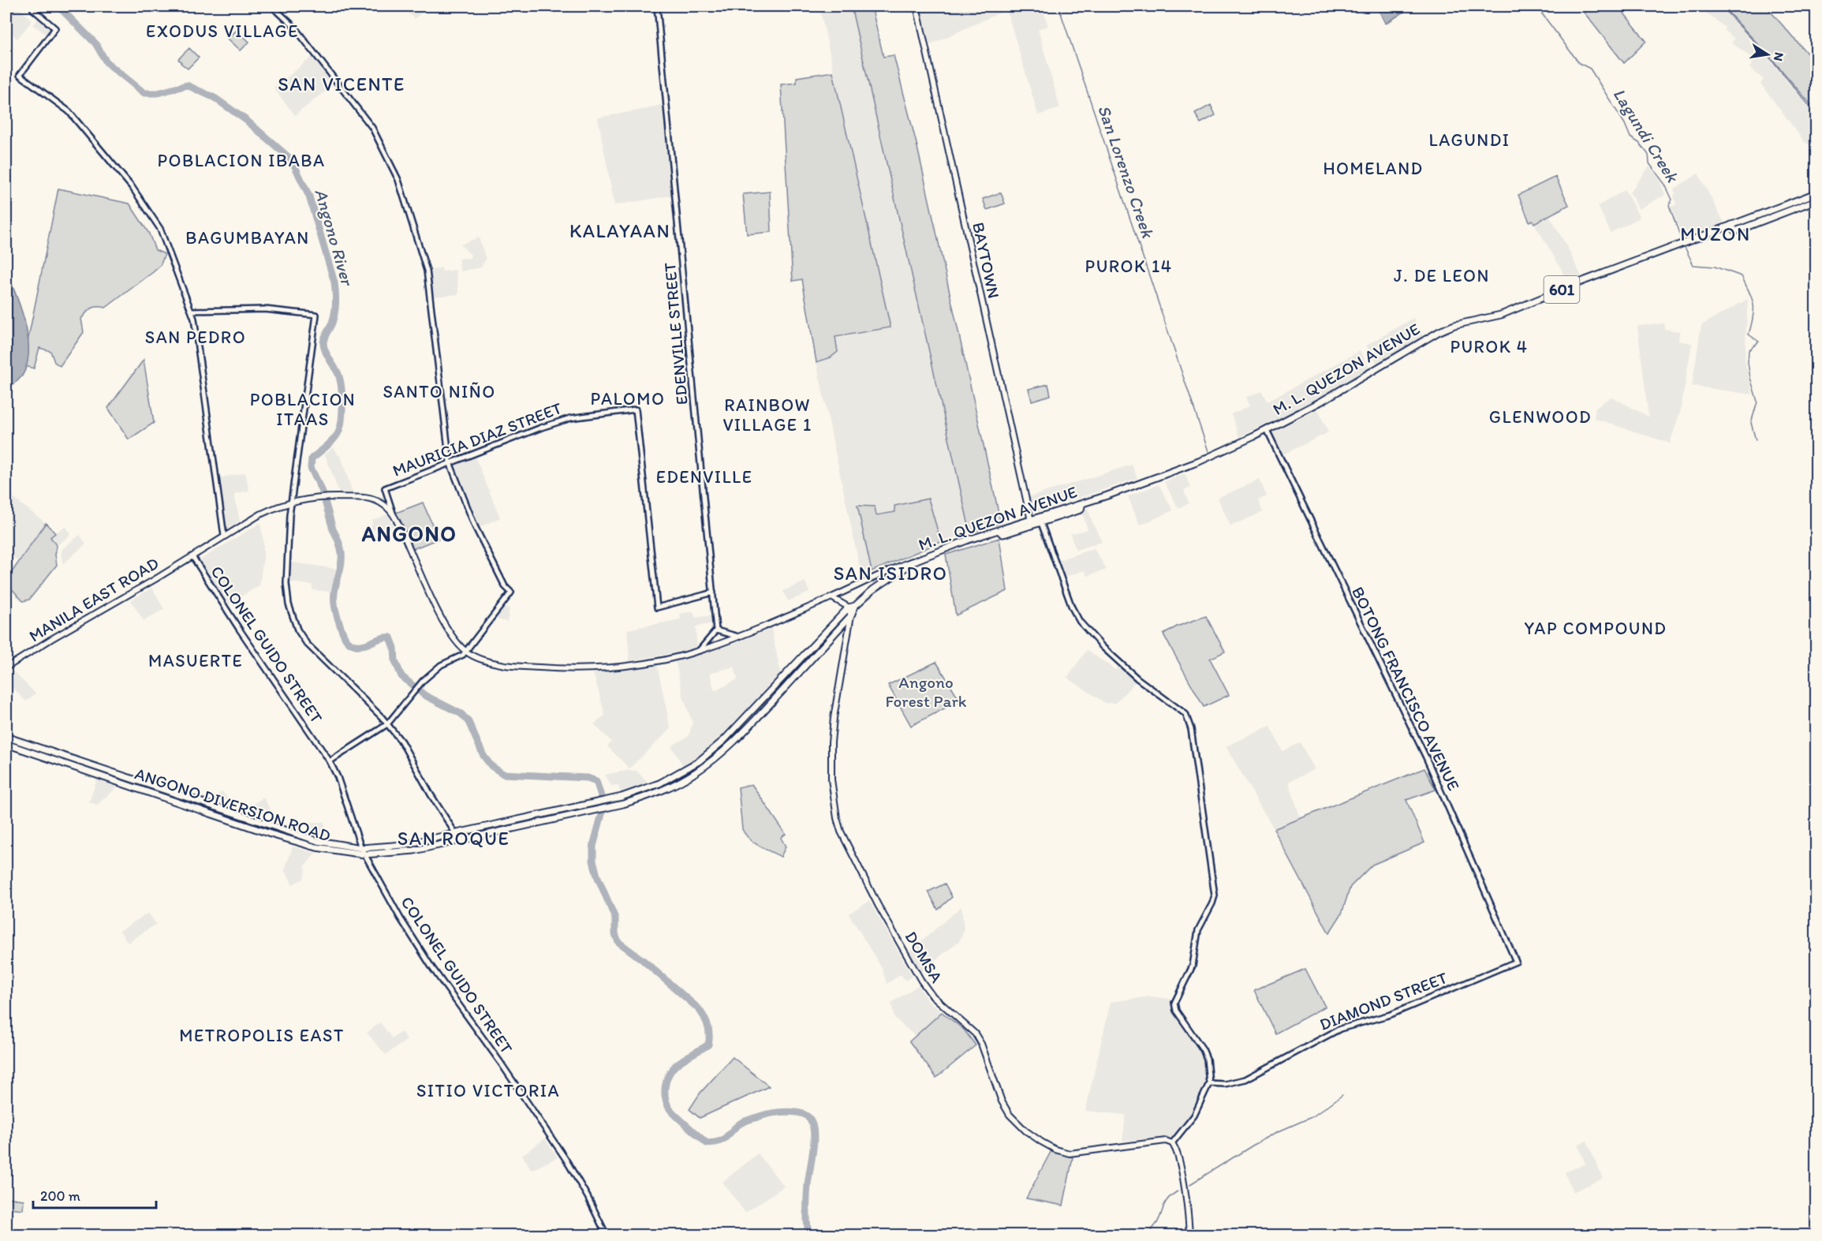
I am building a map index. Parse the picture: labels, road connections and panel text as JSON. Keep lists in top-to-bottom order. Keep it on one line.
{"streets":{"main road":["BAYTOWN","601","M. L. QUEZON AVENUE","MANILA EAST ROAD","ANGONO DIVERSION ROAD","DOMSA"],"street":["EDENVILLE STREET","MAURICIA DIAZ STREET","COLONEL GUIDO STREET","BOTONG FRANCISCO AVENUE","DIAMOND STREET"]},"crossings":[["BAYTOWN","M. L. QUEZON AVENUE"],["601","M. L. QUEZON AVENUE"],["EDENVILLE STREET","MAURICIA DIAZ STREET"],["M. L. QUEZON AVENUE","MAURICIA DIAZ STREET"],["M. L. QUEZON AVENUE","BOTONG FRANCISCO AVENUE"],["M. L. QUEZON AVENUE","ANGONO DIVERSION ROAD"],["MANILA EAST ROAD","COLONEL GUIDO STREET"],["COLONEL GUIDO STREET","ANGONO DIVERSION ROAD"],["BOTONG FRANCISCO AVENUE","DIAMOND STREET"],["ANGONO DIVERSION ROAD","DOMSA"]],"districts":["EXODUS VILLAGE","SAN VICENTE","LAGUNDI","POBLACION IBABA","HOMELAND","KALAYAAN","MUZON","BAGUMBAYAN","PUROK 14","J. DE LEON","SAN PEDRO","PUROK 4","SANTO NIÑO","PALOMO","POBLACION ITAAS","RAINBOW VILLAGE 1","GLENWOOD","EDENVILLE","ANGONO","SAN ISIDRO","YAP COMPOUND","MASUERTE","SAN ROQUE","METROPOLIS EAST","SITIO VICTORIA"],"water":["Lagundi Creek","San Lorenzo Creek","Angono River"],"parks":["Angono Forest Park"],"scale_bar":"200 m","north":"right"}
